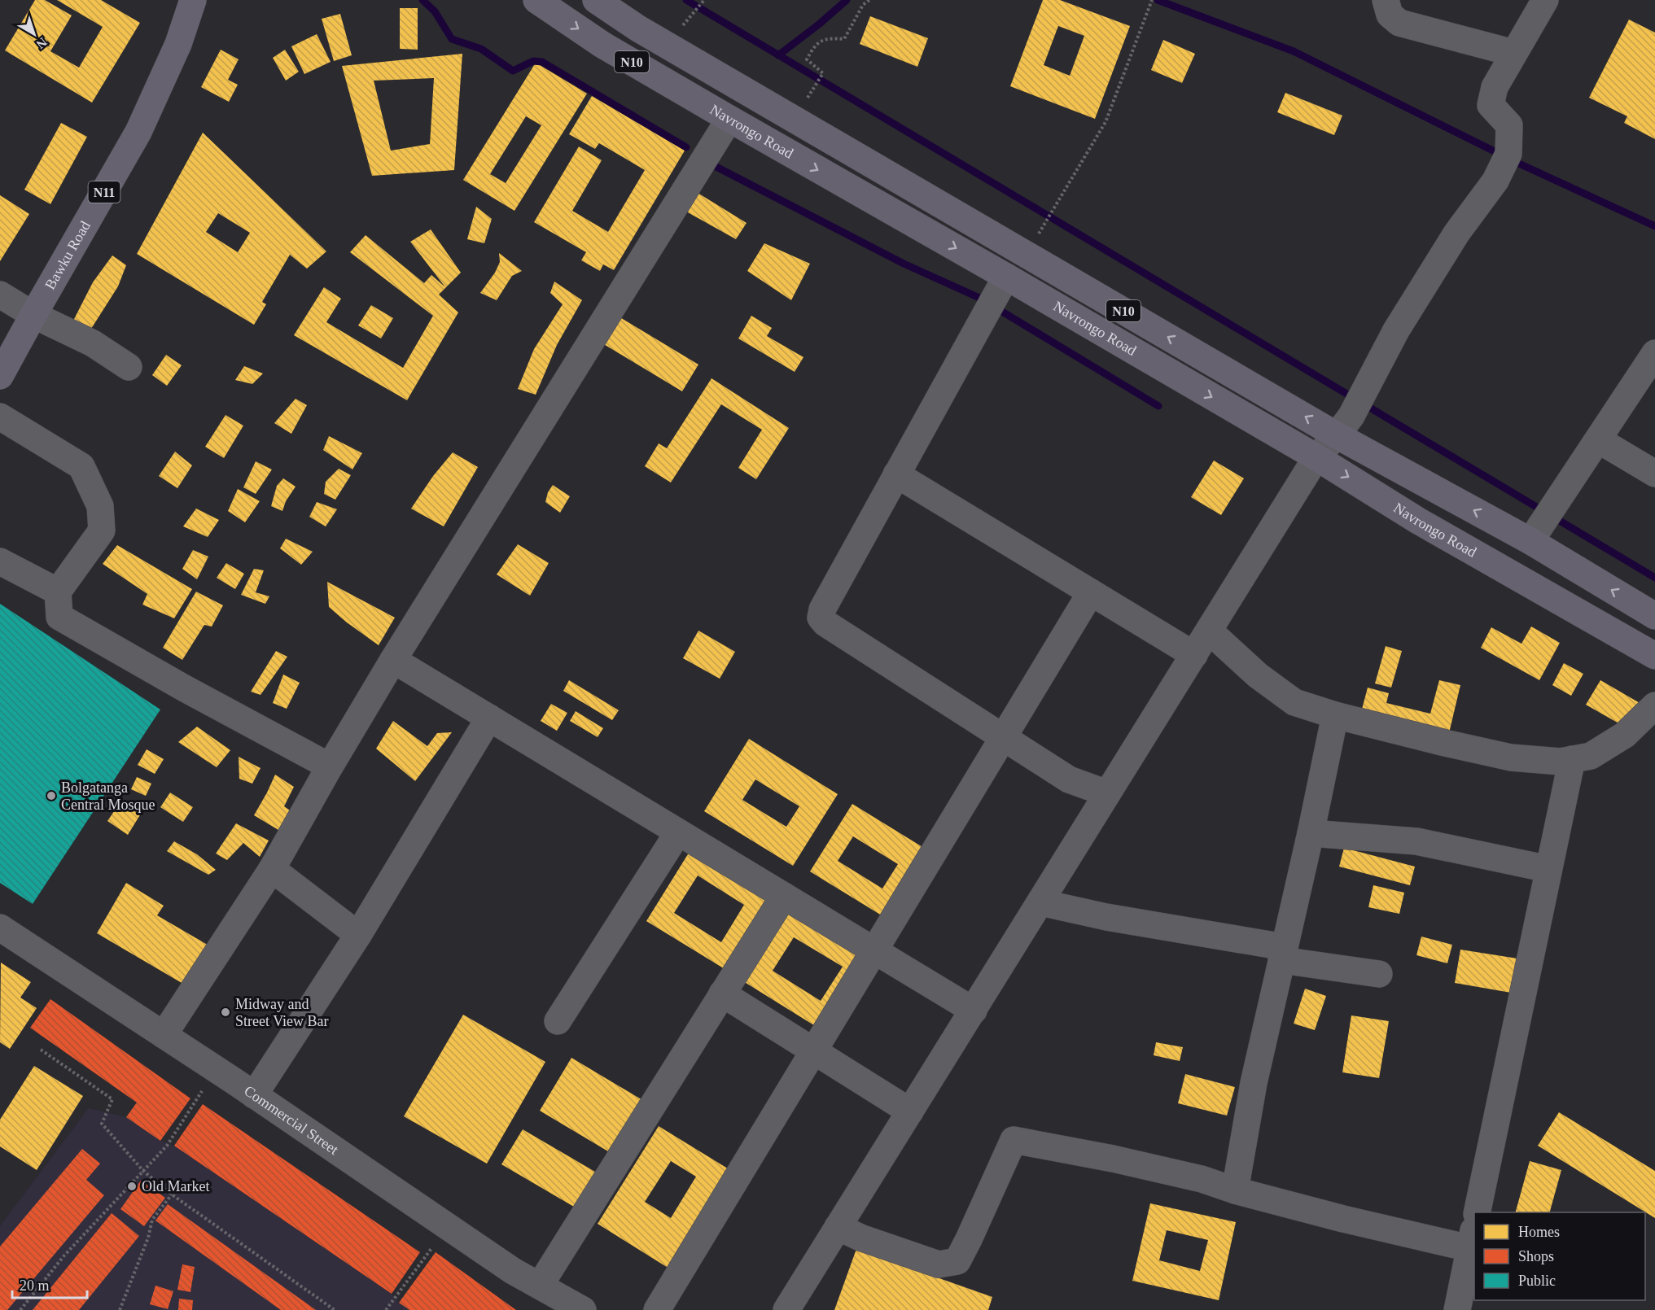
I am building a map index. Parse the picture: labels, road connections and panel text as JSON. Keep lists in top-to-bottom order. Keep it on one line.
{"streets":{"highway":["N10","Navrongo Road","N11","Bawku Road"],"street":["Commercial Street"]},"places":["Bolgatanga Central Mosque","Midway and Street View Bar","Old Market"],"legend":["Homes","Shops","Public"],"scale_bar":"20 m","north":"bottom right"}
